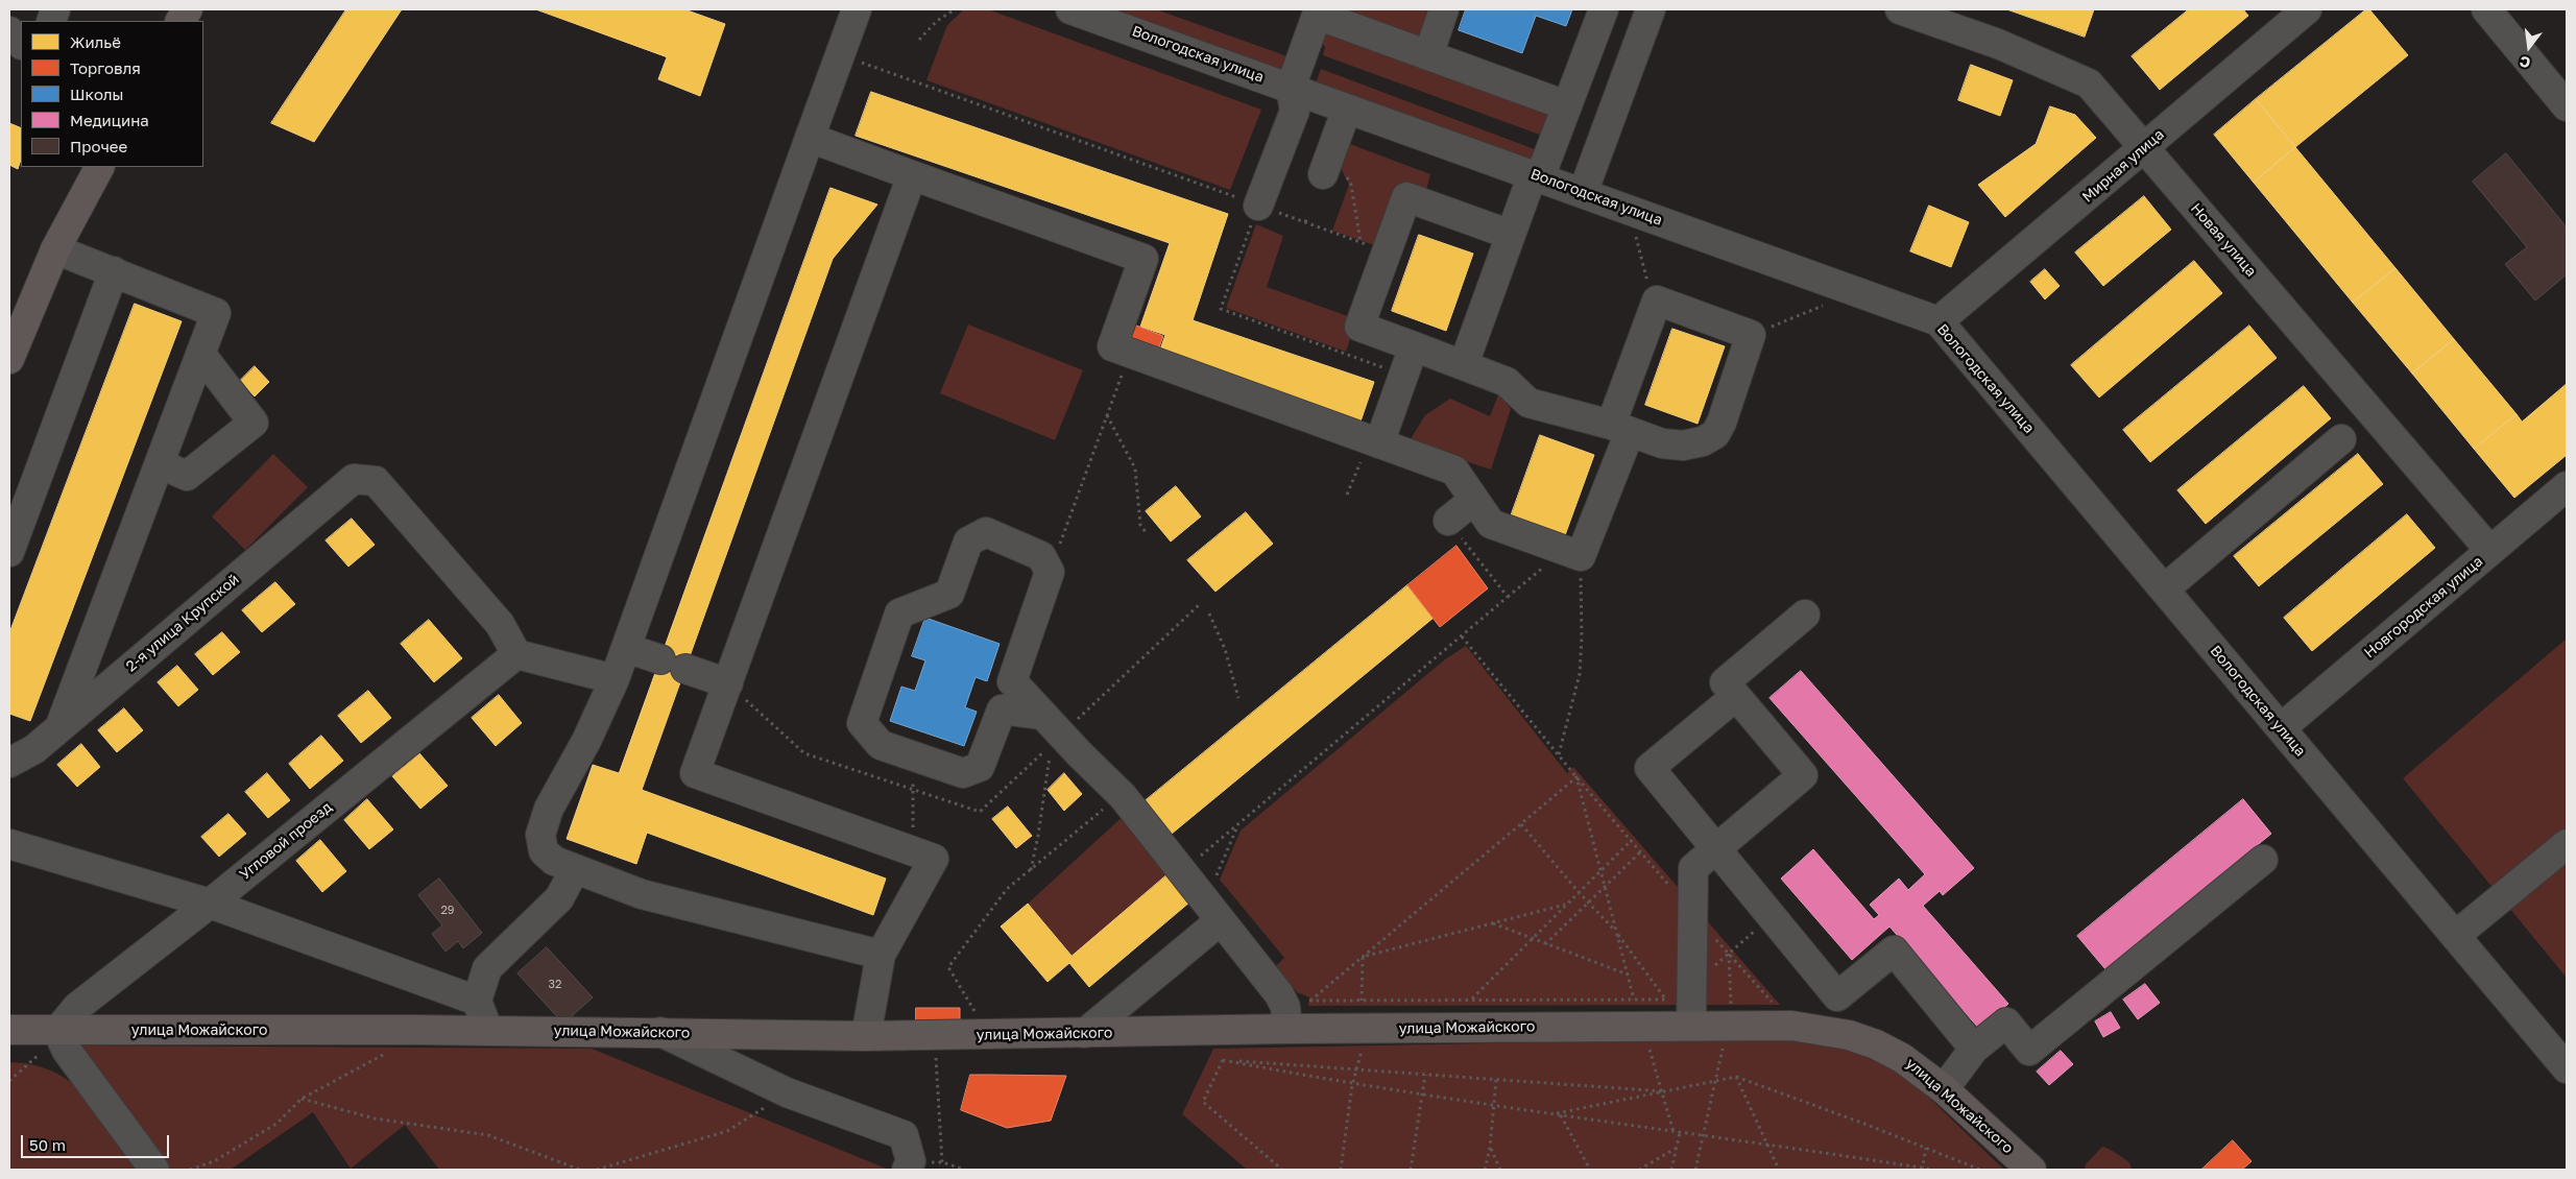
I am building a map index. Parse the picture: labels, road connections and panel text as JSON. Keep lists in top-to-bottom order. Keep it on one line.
{"streets":{"main road":["улица Можайского"],"street":["Вологодская улица","Мирная улица","Новая улица","Новгородская улица","2-я улица Крупской","Угловой проезд"]},"crossings":[["Вологодская улица","Мирная улица"],["Вологодская улица","Новгородская улица"],["Мирная улица","Новая улица"],["Новая улица","Новгородская улица"],["2-я улица Крупской","Угловой проезд"],["Угловой проезд","улица Можайского"]],"house_numbers":["29","32"],"legend":["Жильё","Торговля","Школы","Медицина","Прочее"],"scale_bar":"50 m","north":"bottom"}
